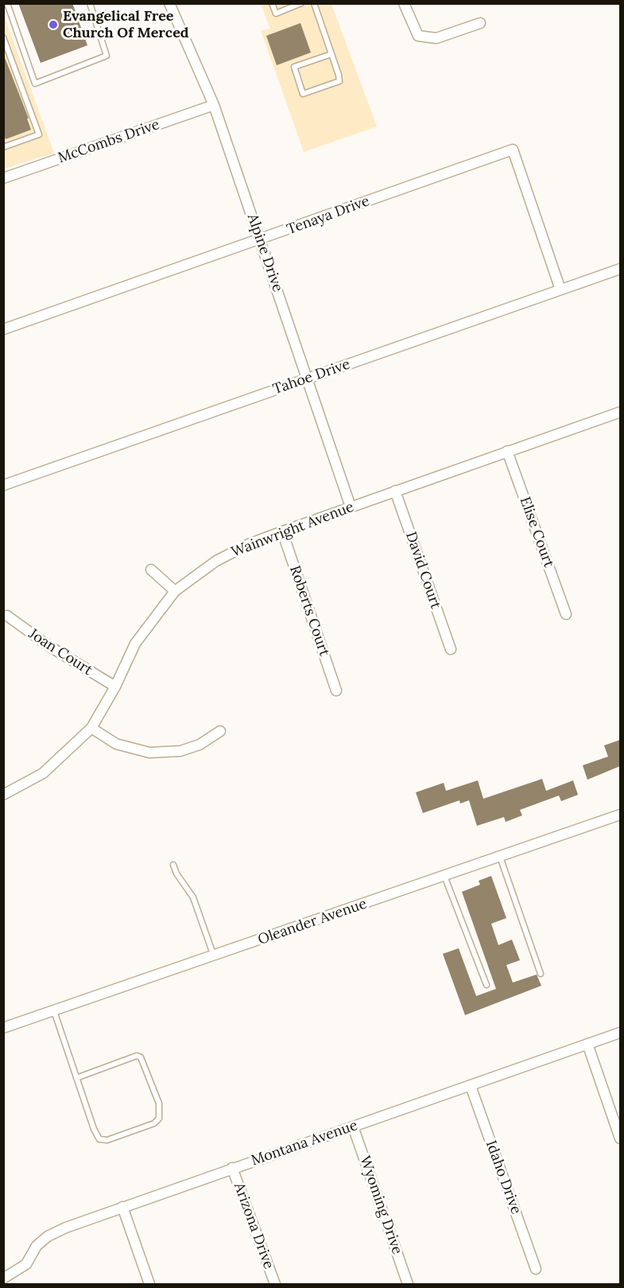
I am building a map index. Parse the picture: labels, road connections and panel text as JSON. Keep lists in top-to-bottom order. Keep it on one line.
{"streets":{"street":["McCombs Drive","Tenaya Drive","Alpine Drive","Tahoe Drive","Wainwright Avenue","Elise Court","David Court","Roberts Court","Joan Court","Oleander Avenue","Montana Avenue","Idaho Drive","Wyoming Drive","Arizona Drive"]},"crossings":[["McCombs Drive","Alpine Drive"],["Tenaya Drive","Alpine Drive"],["Tenaya Drive","Tahoe Drive"],["Alpine Drive","Tahoe Drive"],["Alpine Drive","Wainwright Avenue"],["Wainwright Avenue","Elise Court"],["Wainwright Avenue","David Court"],["Wainwright Avenue","Roberts Court"],["Wainwright Avenue","Joan Court"],["Montana Avenue","Idaho Drive"],["Montana Avenue","Wyoming Drive"],["Montana Avenue","Arizona Drive"]],"places":["Evangelical Free Church Of Merced"]}
